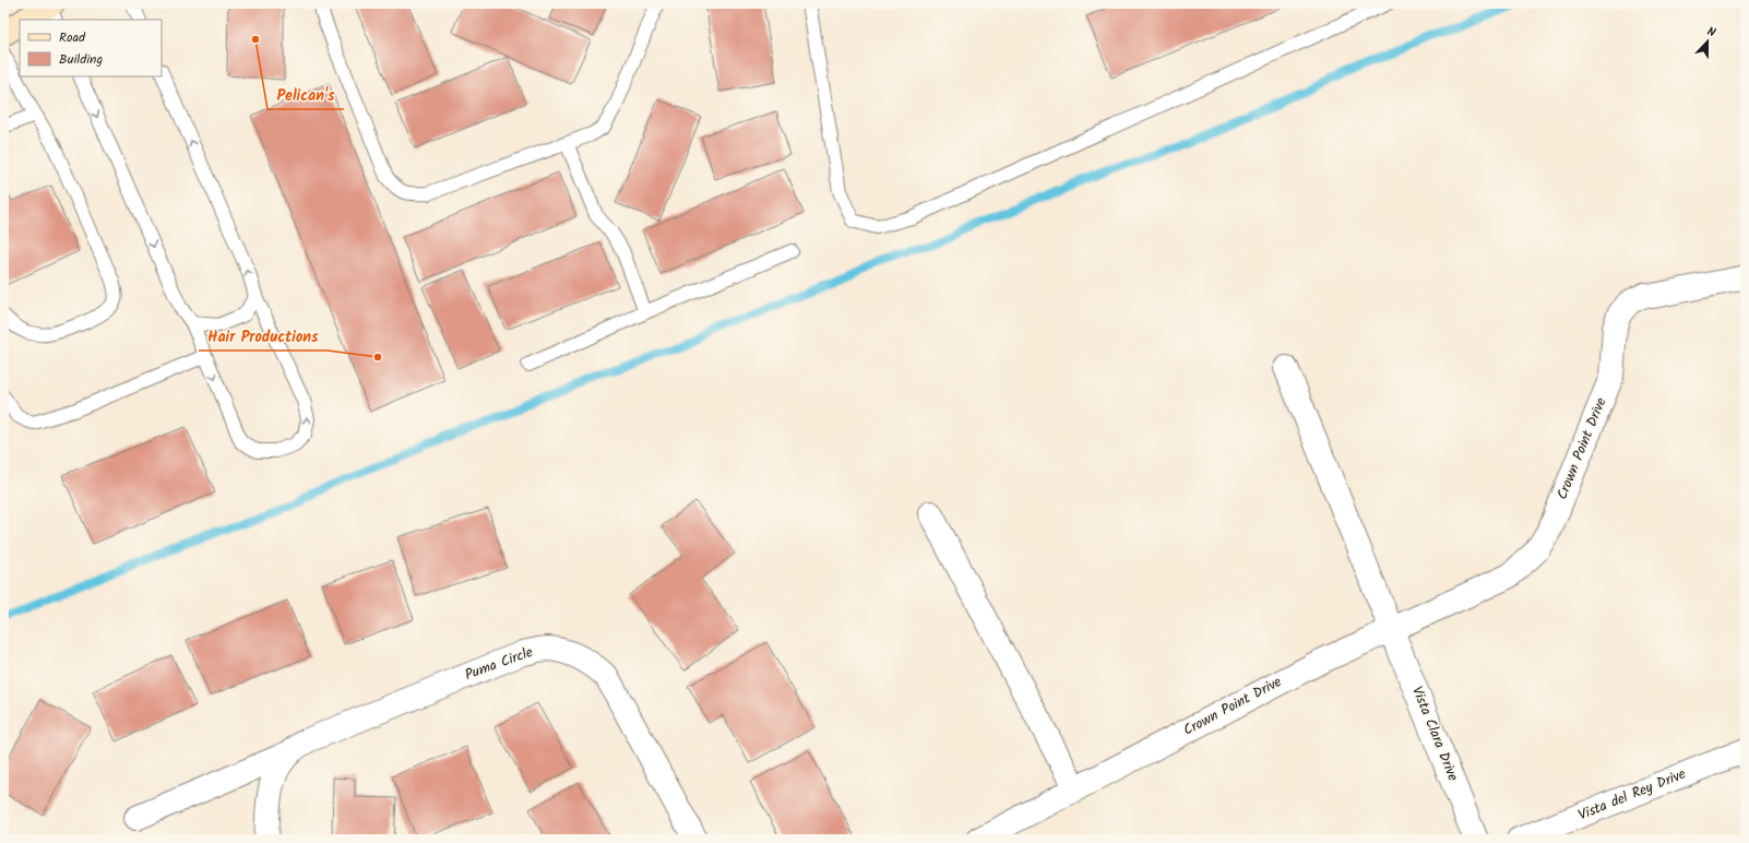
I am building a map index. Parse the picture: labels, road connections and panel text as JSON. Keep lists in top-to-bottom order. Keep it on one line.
{"streets":{"street":["Crown Point Drive","Puma Circle","Vista Clara Drive","Vista del Rey Drive"]},"crossings":[["Crown Point Drive","Vista Clara Drive"]],"places":["Pelican's","Hair Productions"],"legend":["Road","Building"],"north":"top"}
